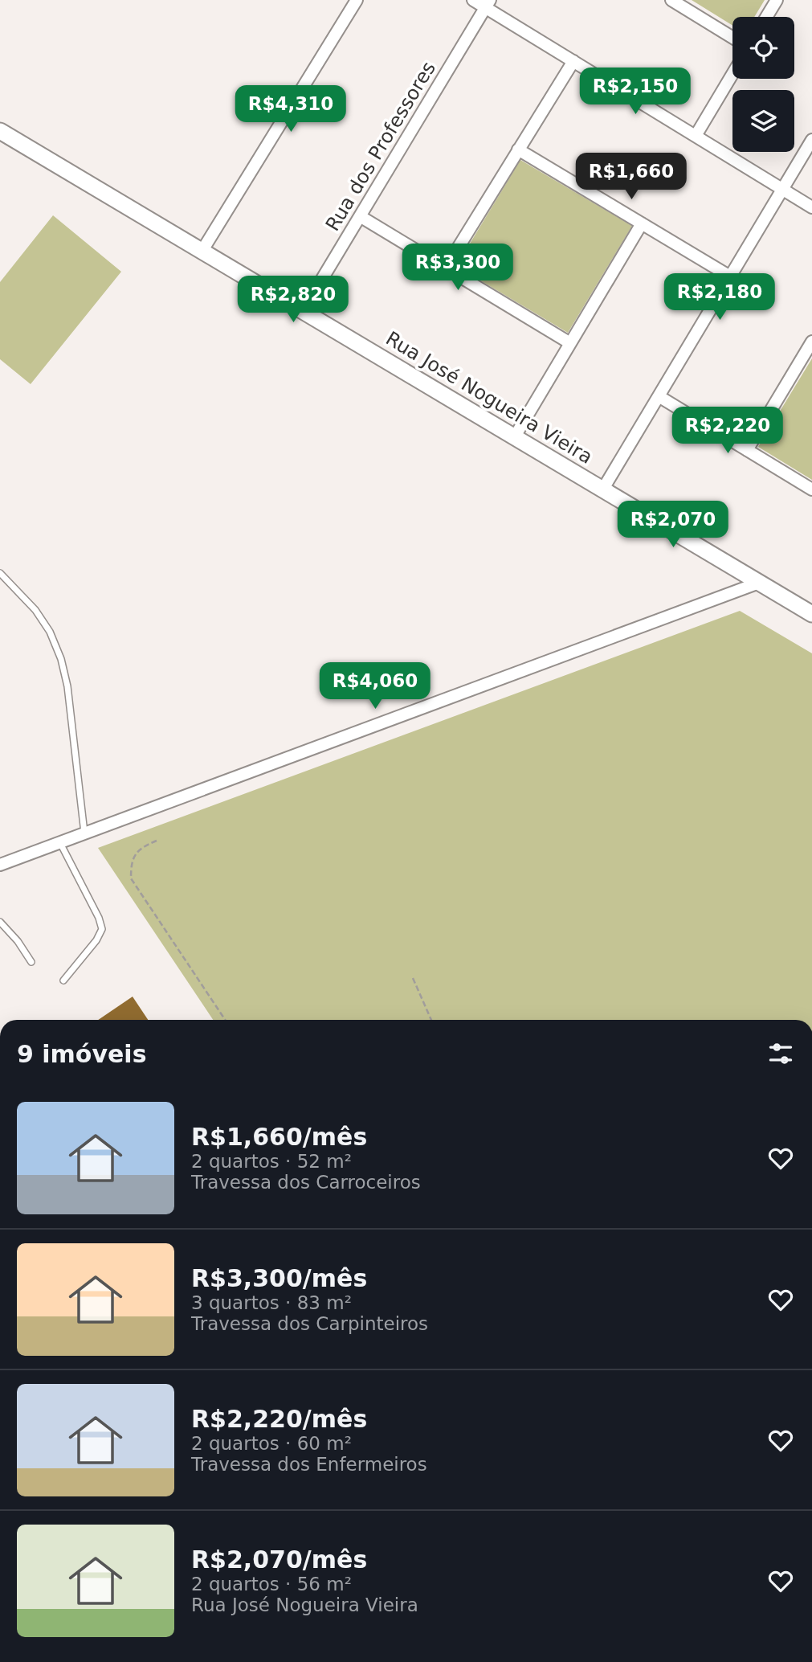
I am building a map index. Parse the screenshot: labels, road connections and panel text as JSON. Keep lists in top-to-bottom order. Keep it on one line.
{"streets":{"street":["Rua dos Professores","Rua José Nogueira Vieira"]},"crossings":[["Rua dos Professores","Rua José Nogueira Vieira"]],"page":{"price":["R$2,150","R$4,310","R$1,660","R$3,300","R$2,180","R$2,820","R$2,220","R$2,070","R$4,060"],"heading":"9 imóveis","list":[{"name":"R$1,660/mês","note":"2 quartos · 52 m² · Travessa dos Carroceiros"},{"name":"R$3,300/mês","note":"3 quartos · 83 m² · Travessa dos Carpinteiros"},{"name":"R$2,220/mês","note":"2 quartos · 60 m² · Travessa dos Enfermeiros"},{"name":"R$2,070/mês","note":"2 quartos · 56 m² · Rua José Nogueira Vieira"}]}}
